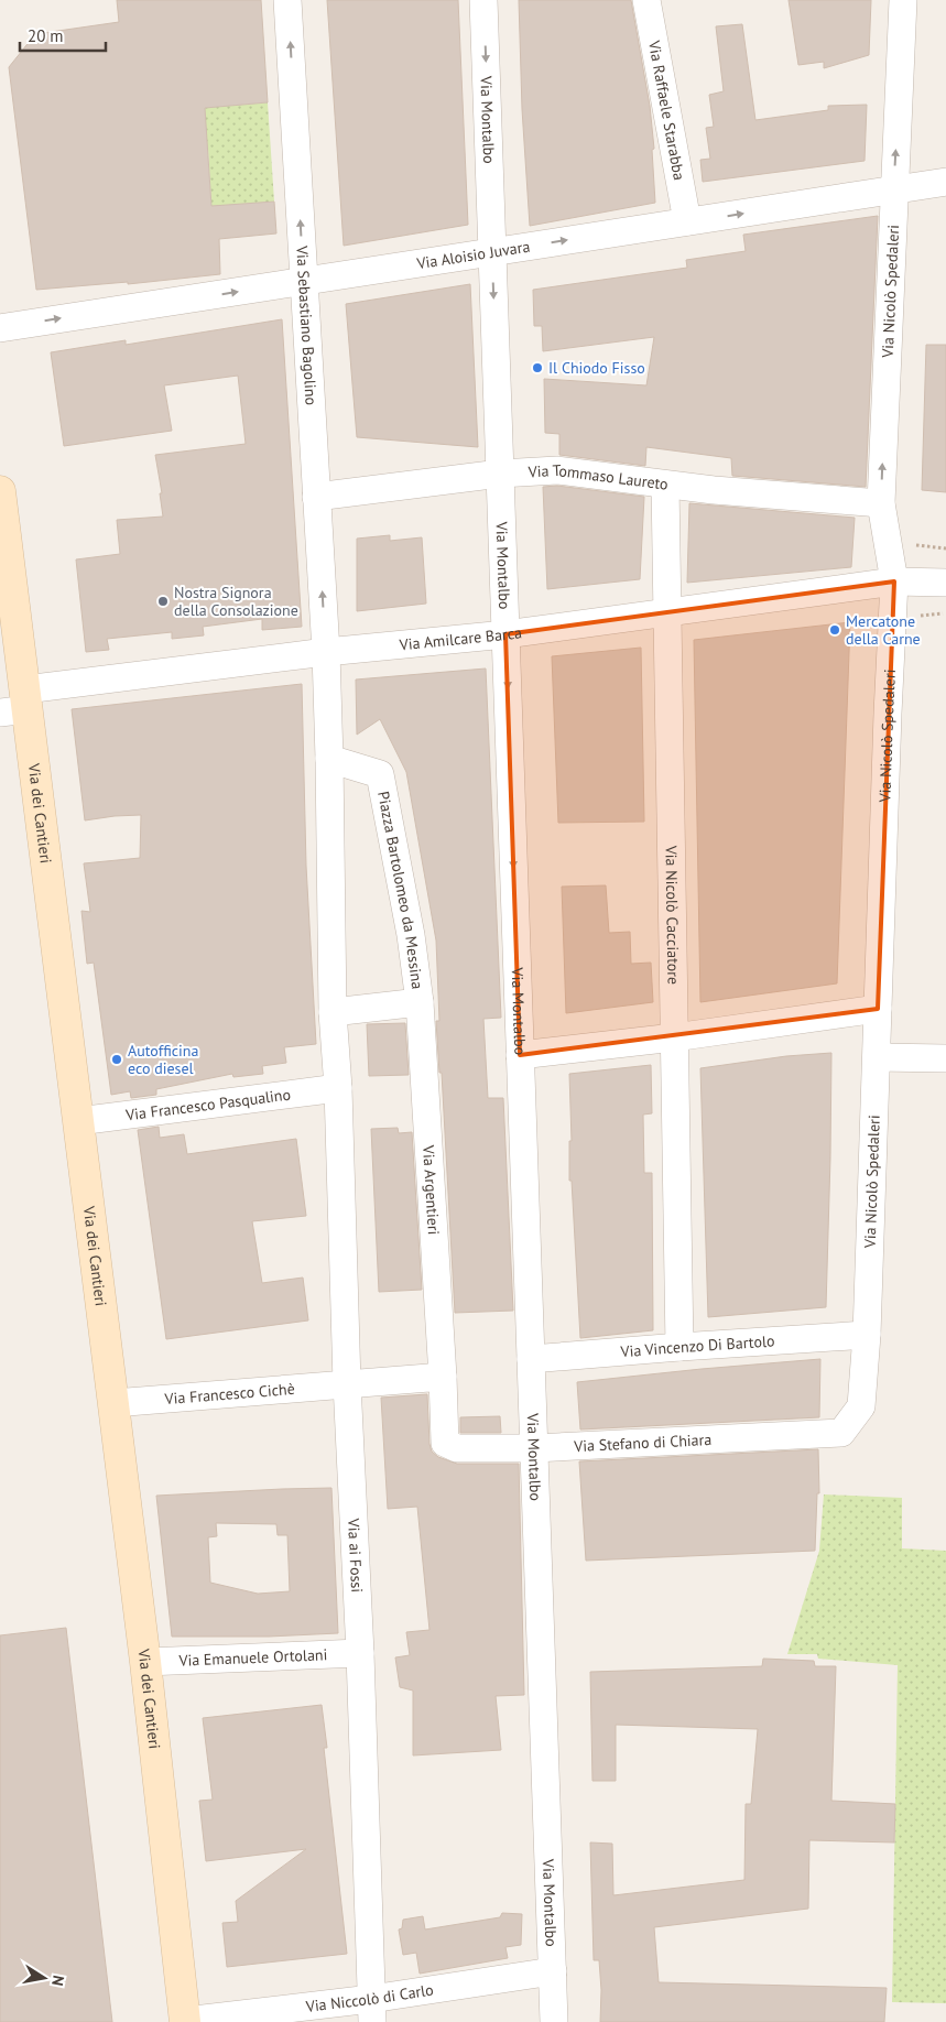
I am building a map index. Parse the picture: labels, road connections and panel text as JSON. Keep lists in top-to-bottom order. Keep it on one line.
{"streets":{"main road":["Via dei Cantieri"],"street":["Via Raffaele Starabba","Via Montalbo","Via Aloisio Juvara","Via Nicolò Spedaleri","Via Sebastiano Bagolino","Via Tommaso Laureto","Via Amilcare Barca","Piazza Bartolomeo da Messina","Via Nicolò Cacciatore","Via Francesco Pasqualino","Via Argentieri","Via Vincenzo Di Bartolo","Via Francesco Cichè","Via Stefano di Chiara","Via ai Fossi","Via Emanuele Ortolani","Via Niccolò di Carlo"]},"crossings":[["Via Raffaele Starabba","Via Aloisio Juvara"],["Via Montalbo","Via Aloisio Juvara"],["Via Montalbo","Via Tommaso Laureto"],["Via Montalbo","Via Amilcare Barca"],["Via Montalbo","Via Vincenzo Di Bartolo"],["Via Montalbo","Via Stefano di Chiara"],["Via Montalbo","Via Niccolò di Carlo"],["Via Aloisio Juvara","Via Nicolò Spedaleri"],["Via Aloisio Juvara","Via Sebastiano Bagolino"],["Via Nicolò Spedaleri","Via Tommaso Laureto"],["Via Nicolò Spedaleri","Via Amilcare Barca"],["Via Nicolò Spedaleri","Via Vincenzo Di Bartolo"],["Via Nicolò Spedaleri","Via Stefano di Chiara"],["Via Sebastiano Bagolino","Via Tommaso Laureto"],["Via Sebastiano Bagolino","Via Amilcare Barca"],["Via Tommaso Laureto","Via Nicolò Cacciatore"],["Via Amilcare Barca","Via dei Cantieri"],["Via Amilcare Barca","Via Nicolò Cacciatore"],["Via dei Cantieri","Via Francesco Pasqualino"],["Via dei Cantieri","Via Francesco Cichè"],["Via dei Cantieri","Via Emanuele Ortolani"],["Via dei Cantieri","Via Niccolò di Carlo"],["Piazza Bartolomeo da Messina","Via Argentieri"],["Via Nicolò Cacciatore","Via Vincenzo Di Bartolo"],["Via Francesco Pasqualino","Via ai Fossi"],["Via Argentieri","Via Francesco Cichè"],["Via Argentieri","Via Stefano di Chiara"],["Via Francesco Cichè","Via ai Fossi"],["Via ai Fossi","Via Emanuele Ortolani"],["Via ai Fossi","Via Niccolò di Carlo"]],"one_way":["Via Aloisio Juvara","Via Sebastiano Bagolino"],"places":["Il Chiodo Fisso","Nostra Signora della Consolazione","Mercatone della Carne","Autofficina eco diesel"],"scale_bar":"20 m","north":"right"}
